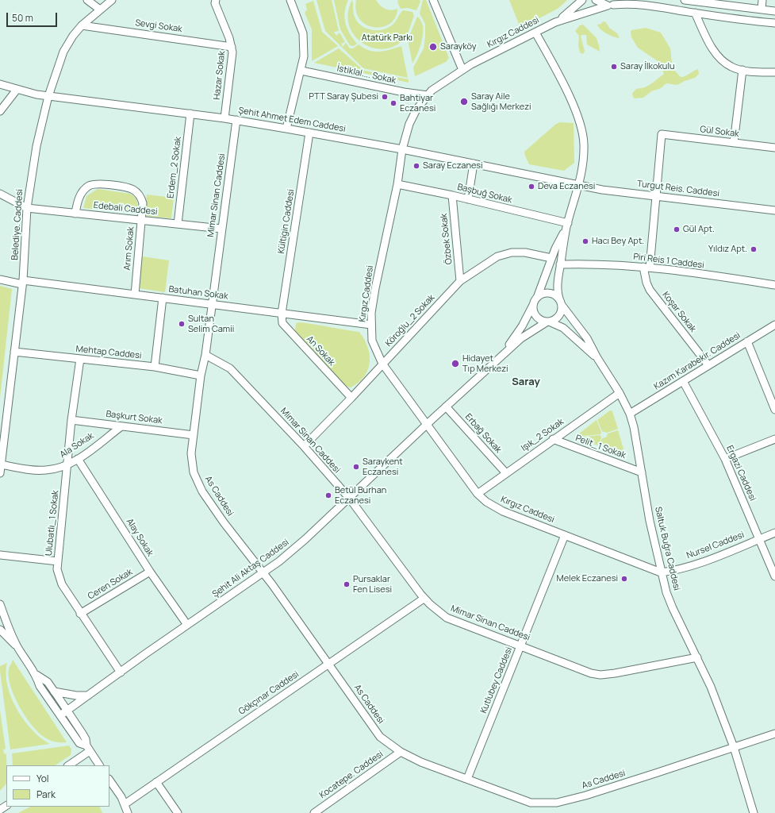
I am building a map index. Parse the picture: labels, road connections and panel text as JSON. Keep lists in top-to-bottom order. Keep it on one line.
{"streets":{"street":["Sevgi Sokak","Kırgız Caddesi","İstiklal.... Sokak","Hazar Sokak","Şehit Ahmet Edem Caddesi","Gül Sokak","Erdem_2 Sokak","Turgut Reis. Caddesi","Başbuğ Sokak","Mimar Sinan Caddesi","Edebali Caddesi","Kültigin Caddesi","Belediye. Caddesi","Özbek Sokak","Arım Sokak","Piri Reis 1 Caddesi","Batuhan Sokak","Koşar Sokak","Köroğlu_2 Sokak","An Sokak","Mehtap Caddesi","Kazım Karabekir. Caddesi","Başkurt Sokak","Erbağ Sokak","Işık_2 Sokak","Ala Sokak","Pelit_1 Sokak","Ergazi Caddesi","As Caddesi","Ulubatlı_1 Sokak","Alay Sokak","Nursel Caddesi","Saltuk Buğra Caddesi","Şehit Ali Aktaş Caddesi","Ceren Sokak","Kutlubey Caddesi","Gökçınar Caddesi","Kocatepe. Caddesi"]},"crossings":[["Sevgi Sokak","Hazar Sokak"],["Sevgi Sokak","Belediye. Caddesi"],["Kırgız Caddesi","İstiklal.... Sokak"],["Kırgız Caddesi","Şehit Ahmet Edem Caddesi"],["Kırgız Caddesi","Başbuğ Sokak"],["Kırgız Caddesi","Batuhan Sokak"],["Kırgız Caddesi","Köroğlu_2 Sokak"],["Kırgız Caddesi","Işık_2 Sokak"],["Kırgız Caddesi","Nursel Caddesi"],["Kırgız Caddesi","Saltuk Buğra Caddesi"],["Kırgız Caddesi","Şehit Ali Aktaş Caddesi"],["Kırgız Caddesi","Kutlubey Caddesi"],["Hazar Sokak","Şehit Ahmet Edem Caddesi"],["Şehit Ahmet Edem Caddesi","Erdem_2 Sokak"],["Şehit Ahmet Edem Caddesi","Turgut Reis. Caddesi"],["Şehit Ahmet Edem Caddesi","Mimar Sinan Caddesi"],["Şehit Ahmet Edem Caddesi","Kültigin Caddesi"],["Şehit Ahmet Edem Caddesi","Belediye. Caddesi"],["Şehit Ahmet Edem Caddesi","Şehit Ali Aktaş Caddesi"],["Gül Sokak","Koşar Sokak"],["Erdem_2 Sokak","Edebali Caddesi"],["Turgut Reis. Caddesi","Koşar Sokak"],["Turgut Reis. Caddesi","Şehit Ali Aktaş Caddesi"],["Başbuğ Sokak","Özbek Sokak"],["Başbuğ Sokak","Şehit Ali Aktaş Caddesi"],["Mimar Sinan Caddesi","Edebali Caddesi"],["Mimar Sinan Caddesi","Batuhan Sokak"],["Mimar Sinan Caddesi","Köroğlu_2 Sokak"],["Mimar Sinan Caddesi","As Caddesi"],["Mimar Sinan Caddesi","Saltuk Buğra Caddesi"],["Mimar Sinan Caddesi","Şehit Ali Aktaş Caddesi"],["Mimar Sinan Caddesi","Kutlubey Caddesi"],["Mimar Sinan Caddesi","Gökçınar Caddesi"],["Edebali Caddesi","Belediye. Caddesi"],["Edebali Caddesi","Arım Sokak"],["Kültigin Caddesi","Batuhan Sokak"],["Kültigin Caddesi","An Sokak"],["Belediye. Caddesi","Batuhan Sokak"],["Belediye. Caddesi","Mehtap Caddesi"],["Belediye. Caddesi","Ala Sokak"],["Özbek Sokak","Köroğlu_2 Sokak"],["Arım Sokak","Batuhan Sokak"],["Piri Reis 1 Caddesi","Koşar Sokak"],["Piri Reis 1 Caddesi","Şehit Ali Aktaş Caddesi"],["Batuhan Sokak","An Sokak"],["Koşar Sokak","Kazım Karabekir. Caddesi"],["Köroğlu_2 Sokak","An Sokak"],["Köroğlu_2 Sokak","Şehit Ali Aktaş Caddesi"],["Mehtap Caddesi","As Caddesi"],["Mehtap Caddesi","Ulubatlı_1 Sokak"],["Kazım Karabekir. Caddesi","Ergazi Caddesi"],["Kazım Karabekir. Caddesi","Saltuk Buğra Caddesi"],["Başkurt Sokak","Ala Sokak"],["Başkurt Sokak","As Caddesi"],["Başkurt Sokak","Ulubatlı_1 Sokak"],["Erbağ Sokak","Işık_2 Sokak"],["Erbağ Sokak","Şehit Ali Aktaş Caddesi"],["Işık_2 Sokak","Pelit_1 Sokak"],["Işık_2 Sokak","Saltuk Buğra Caddesi"],["Ala Sokak","Ulubatlı_1 Sokak"],["Ala Sokak","Alay Sokak"],["Pelit_1 Sokak","Saltuk Buğra Caddesi"],["Ergazi Caddesi","Nursel Caddesi"],["As Caddesi","Saltuk Buğra Caddesi"],["As Caddesi","Şehit Ali Aktaş Caddesi"],["As Caddesi","Kutlubey Caddesi"],["As Caddesi","Gökçınar Caddesi"],["As Caddesi","Kocatepe. Caddesi"],["Ulubatlı_1 Sokak","Şehit Ali Aktaş Caddesi"],["Ulubatlı_1 Sokak","Ceren Sokak"],["Alay Sokak","Şehit Ali Aktaş Caddesi"],["Alay Sokak","Ceren Sokak"],["Nursel Caddesi","Saltuk Buğra Caddesi"],["Saltuk Buğra Caddesi","Şehit Ali Aktaş Caddesi"]],"districts":["Saray"],"parks":["Atatürk Parkı"],"places":["Sarayköy","Saray İlkokulu","PTT Saray Şubesi","Saray Aile Sağlığı Merkezi","Bahtiyar Eczanesi","Saray Eczanesi","Deva Eczanesi","Gül Apt.","Hacı Bey Apt.","Yıldız Apt.","Sultan Selim Camii","Hidayet Tıp Merkezi","Saraykent Eczanesi","Betül Burhan Eczanesi","Melek Eczanesi","Pursaklar Fen Lisesi"],"legend":["Yol","Park"],"scale_bar":"50 m"}
